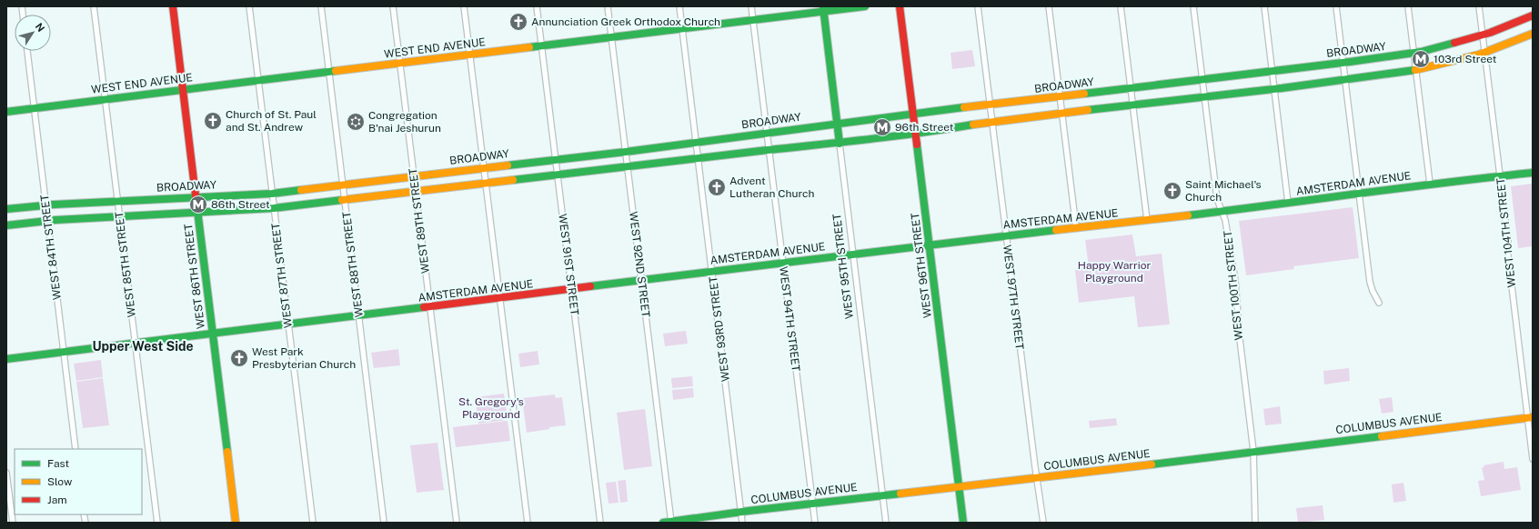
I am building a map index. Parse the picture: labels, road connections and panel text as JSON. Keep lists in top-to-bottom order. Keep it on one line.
{"streets":{"main road":["WEST END AVENUE","BROADWAY","AMSTERDAM AVENUE","WEST 96TH STREET","WEST 95TH STREET","WEST 86TH STREET","COLUMBUS AVENUE"],"street":["WEST 89TH STREET","WEST 104TH STREET","WEST 84TH STREET","WEST 85TH STREET","WEST 88TH STREET","WEST 91ST STREET","WEST 92ND STREET","WEST 87TH STREET","WEST 100TH STREET","WEST 97TH STREET","WEST 94TH STREET","WEST 93RD STREET"]},"crossings":[["WEST END AVENUE","WEST 89TH STREET"],["WEST END AVENUE","WEST 84TH STREET"],["WEST END AVENUE","WEST 85TH STREET"],["WEST END AVENUE","WEST 88TH STREET"],["WEST END AVENUE","WEST 91ST STREET"],["WEST END AVENUE","WEST 92ND STREET"],["WEST END AVENUE","WEST 95TH STREET"],["WEST END AVENUE","WEST 87TH STREET"],["WEST END AVENUE","WEST 86TH STREET"],["WEST END AVENUE","WEST 94TH STREET"],["WEST END AVENUE","WEST 93RD STREET"],["BROADWAY","WEST 89TH STREET"],["BROADWAY","WEST 104TH STREET"],["BROADWAY","WEST 84TH STREET"],["BROADWAY","WEST 85TH STREET"],["BROADWAY","WEST 88TH STREET"],["BROADWAY","WEST 91ST STREET"],["BROADWAY","WEST 92ND STREET"],["BROADWAY","WEST 96TH STREET"],["BROADWAY","WEST 95TH STREET"],["BROADWAY","WEST 87TH STREET"],["BROADWAY","WEST 86TH STREET"],["BROADWAY","WEST 100TH STREET"],["BROADWAY","WEST 97TH STREET"],["BROADWAY","WEST 94TH STREET"],["BROADWAY","WEST 93RD STREET"],["AMSTERDAM AVENUE","WEST 89TH STREET"],["AMSTERDAM AVENUE","WEST 104TH STREET"],["AMSTERDAM AVENUE","WEST 84TH STREET"],["AMSTERDAM AVENUE","WEST 85TH STREET"],["AMSTERDAM AVENUE","WEST 88TH STREET"],["AMSTERDAM AVENUE","WEST 91ST STREET"],["AMSTERDAM AVENUE","WEST 92ND STREET"],["AMSTERDAM AVENUE","WEST 96TH STREET"],["AMSTERDAM AVENUE","WEST 95TH STREET"],["AMSTERDAM AVENUE","WEST 87TH STREET"],["AMSTERDAM AVENUE","WEST 86TH STREET"],["AMSTERDAM AVENUE","WEST 100TH STREET"],["AMSTERDAM AVENUE","WEST 97TH STREET"],["AMSTERDAM AVENUE","WEST 94TH STREET"],["AMSTERDAM AVENUE","WEST 93RD STREET"],["WEST 104TH STREET","COLUMBUS AVENUE"],["WEST 92ND STREET","COLUMBUS AVENUE"],["WEST 96TH STREET","COLUMBUS AVENUE"],["WEST 95TH STREET","COLUMBUS AVENUE"],["WEST 100TH STREET","COLUMBUS AVENUE"],["WEST 97TH STREET","COLUMBUS AVENUE"],["WEST 94TH STREET","COLUMBUS AVENUE"],["WEST 93RD STREET","COLUMBUS AVENUE"]],"districts":["Upper West Side"],"parks":["Happy Warrior Playground","St. Gregory's Playground"],"places":{"church":["Annunciation Greek Orthodox Church","Church of St. Paul and St. Andrew","Advent Lutheran Church","Saint Michael's Church","West Park Presbyterian Church"],"metro station":["103rd Street","96th Street","86th Street"],"synagogue":["Congregation B'nai Jeshurun"]},"legend":["Fast","Slow","Jam"],"north":"top right"}
